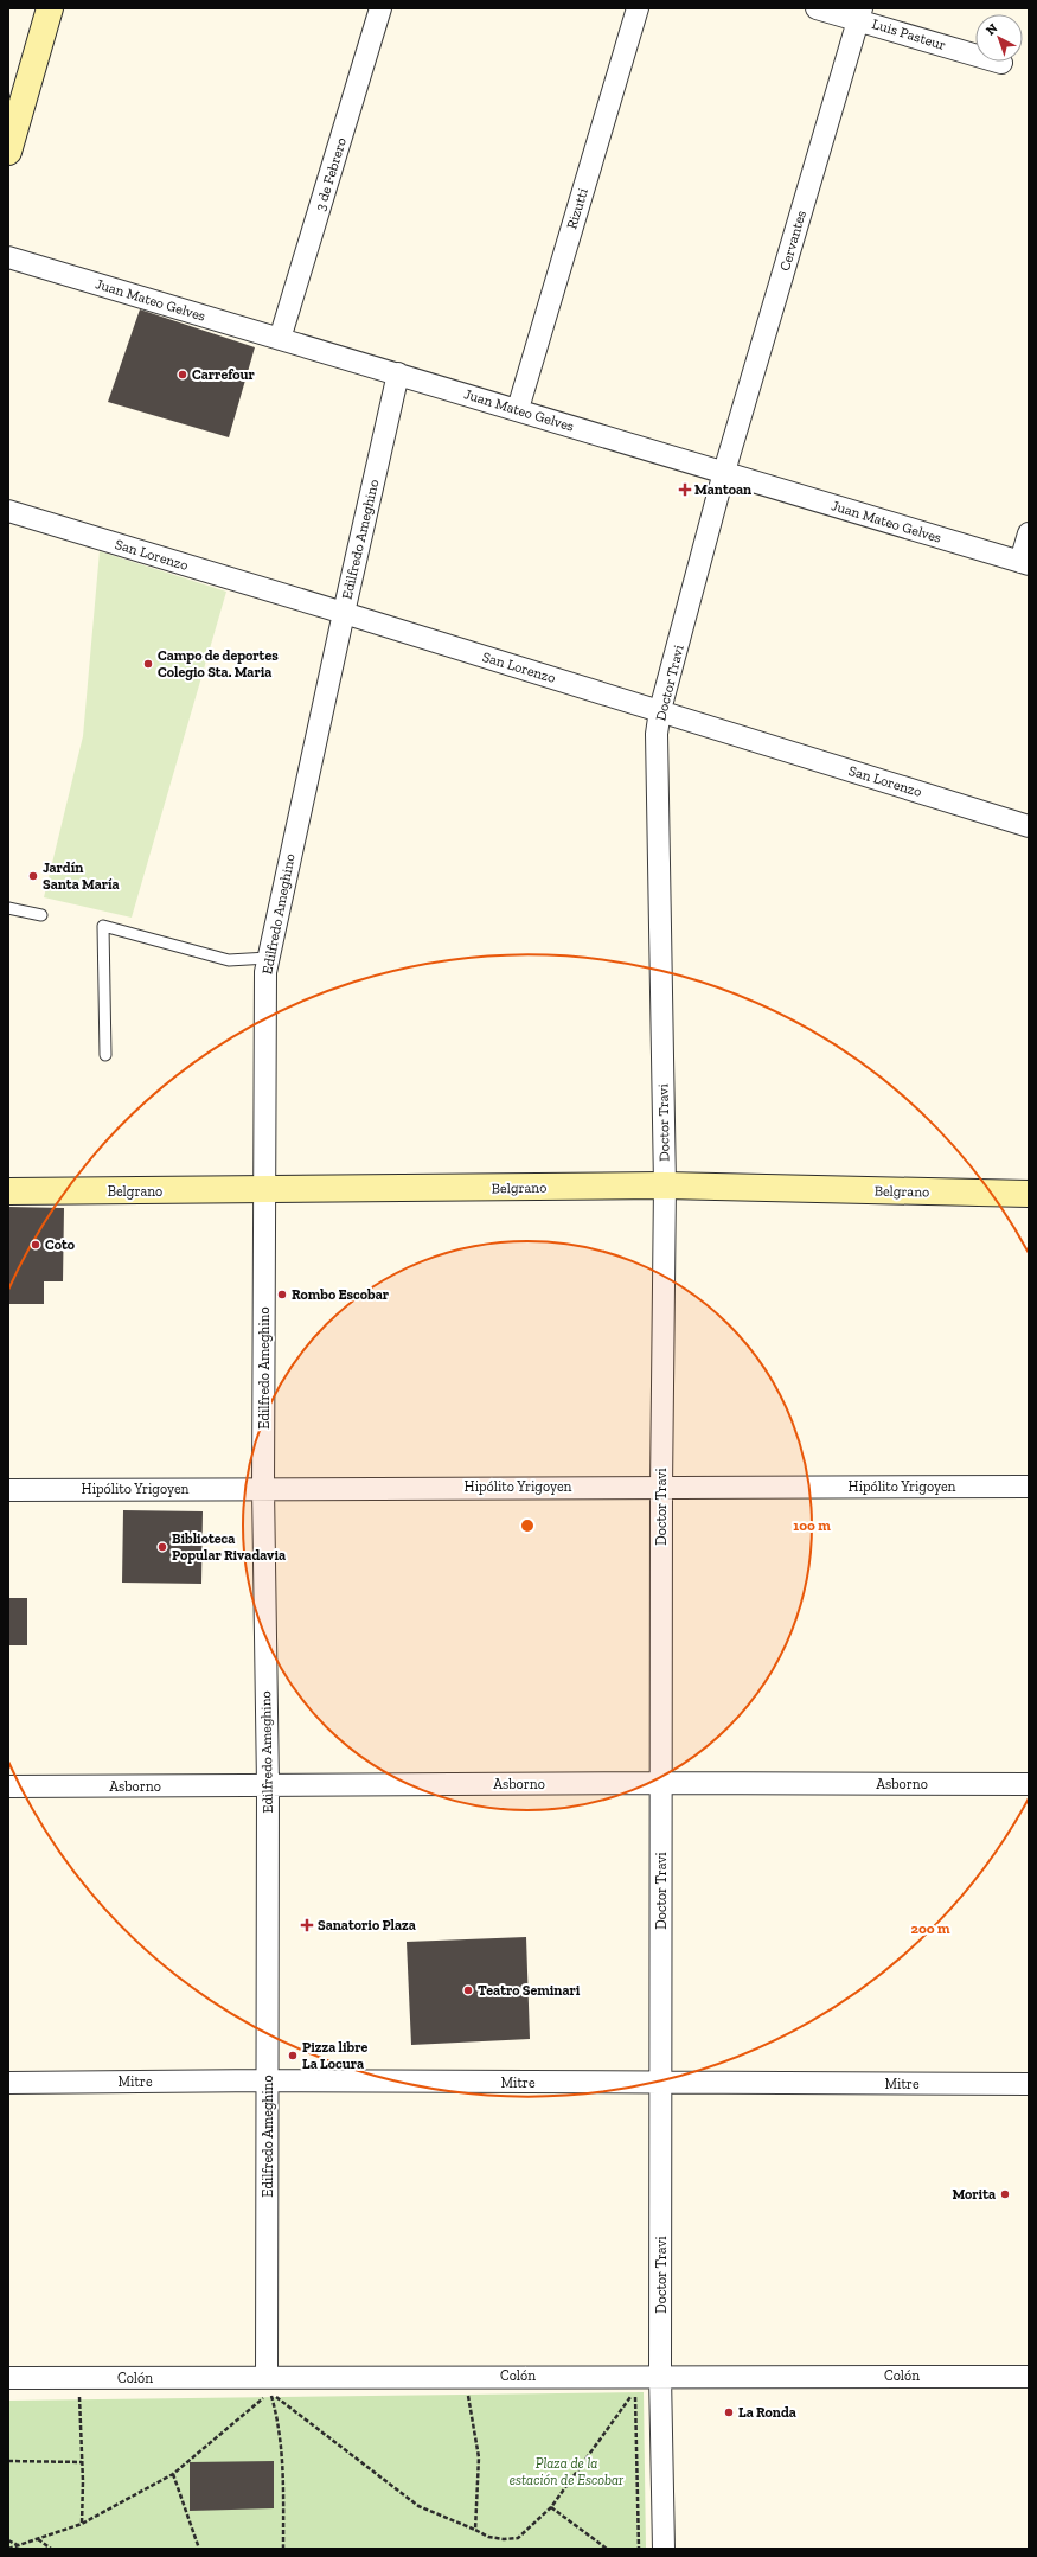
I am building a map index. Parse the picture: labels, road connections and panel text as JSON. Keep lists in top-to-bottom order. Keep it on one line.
{"streets":{"main road":["Belgrano"],"street":["Luis Pasteur","3 de Febrero","Rizutti","Cervantes","Juan Mateo Gelves","Edilfredo Ameghino","San Lorenzo","Doctor Travi","Hipólito Yrigoyen","Asborno","Mitre","Colón"]},"crossings":[["Luis Pasteur","Cervantes"],["3 de Febrero","Juan Mateo Gelves"],["Rizutti","Juan Mateo Gelves"],["Cervantes","Juan Mateo Gelves"],["Cervantes","Doctor Travi"],["Juan Mateo Gelves","Edilfredo Ameghino"],["Juan Mateo Gelves","Doctor Travi"],["Edilfredo Ameghino","San Lorenzo"],["Edilfredo Ameghino","Belgrano"],["Edilfredo Ameghino","Hipólito Yrigoyen"],["Edilfredo Ameghino","Asborno"],["Edilfredo Ameghino","Mitre"],["Edilfredo Ameghino","Colón"],["San Lorenzo","Doctor Travi"],["Doctor Travi","Belgrano"],["Doctor Travi","Hipólito Yrigoyen"],["Doctor Travi","Asborno"],["Doctor Travi","Mitre"],["Doctor Travi","Colón"]],"parks":["Plaza de la estación de Escobar"],"places":{"other":["Carrefour","Campo de deportes Colegio Sta. Maria","Jardín Santa María","Coto","Rombo Escobar","Biblioteca Popular Rivadavia","Teatro Seminari","Pizza libre La Locura","Morita","La Ronda"],"health":["Mantoan","Sanatorio Plaza"]},"north":"top left","rings":["100 m","200 m"]}
